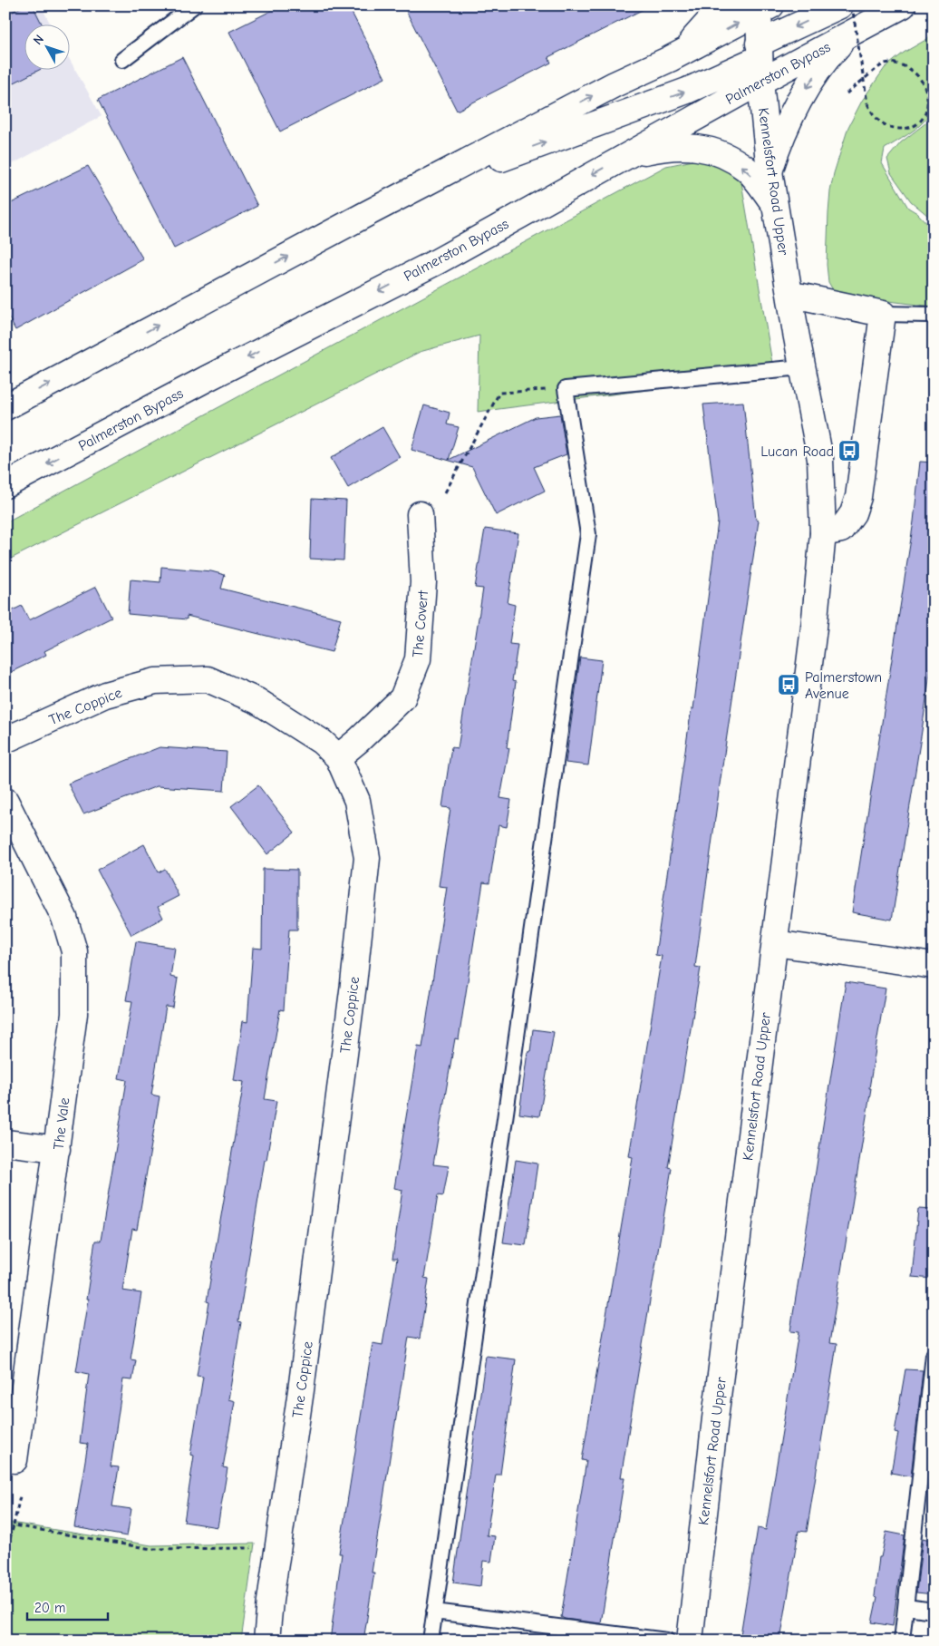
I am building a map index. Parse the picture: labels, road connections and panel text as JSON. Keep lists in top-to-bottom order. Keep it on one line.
{"streets":{"street":["Palmerston Bypass","Kennelsfort Road Upper","The Covert","The Coppice","The Vale"]},"crossings":[["Palmerston Bypass","Kennelsfort Road Upper"],["The Covert","The Coppice"]],"places":{"bus stop":["Lucan Road","Palmerstown Avenue"]},"scale_bar":"20 m","north":"top left"}
